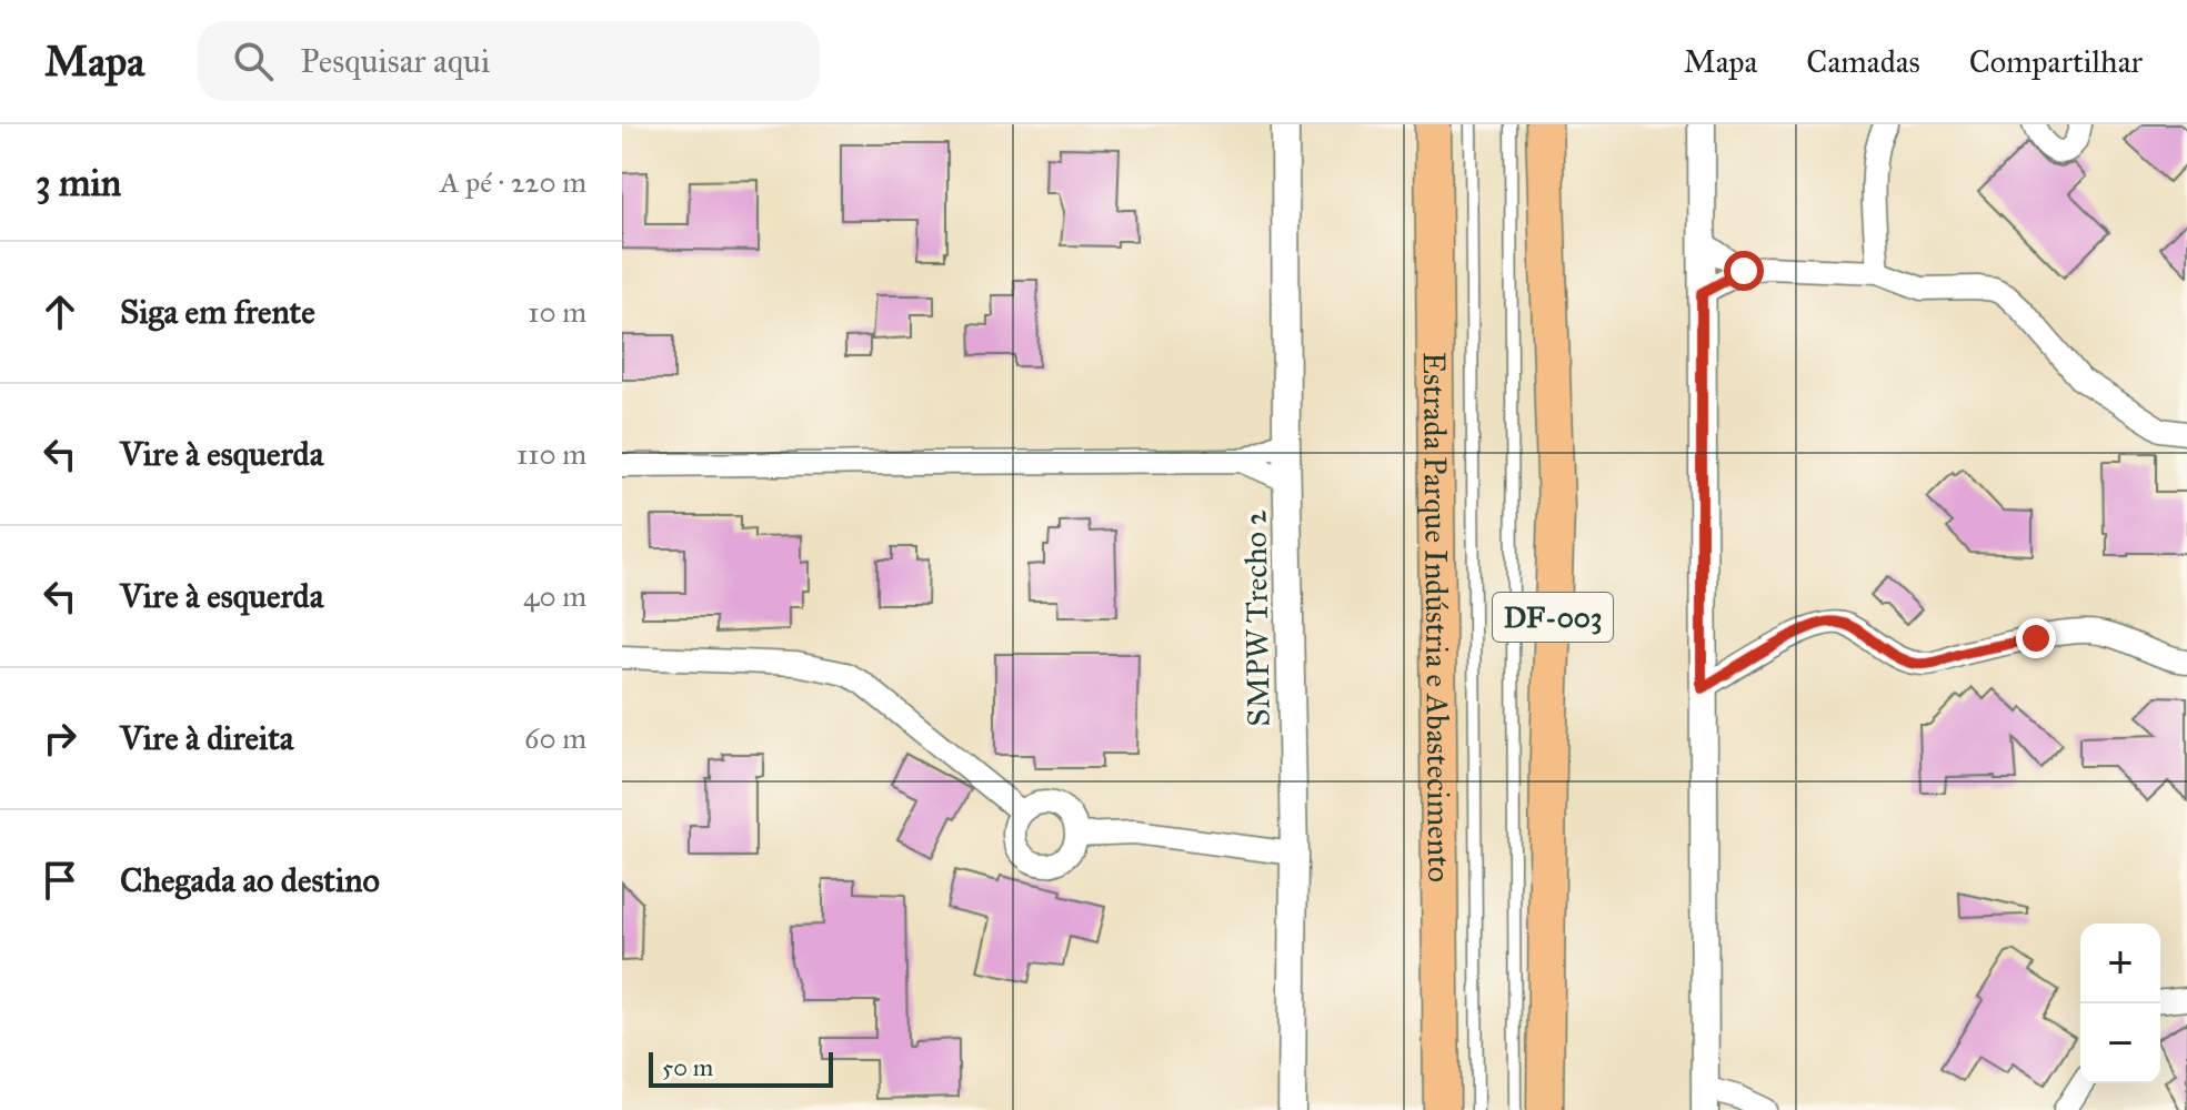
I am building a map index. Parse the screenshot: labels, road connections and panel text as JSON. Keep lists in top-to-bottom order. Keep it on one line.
{"streets":{"highway":["Estrada Parque Indústria e Abastecimento","DF-003"],"street":["SMPW Trecho 2"]},"scale_bar":"50 m","page":{"header":"Mapa","search":"Pesquisar aqui","nav":["Mapa","Camadas","Compartilhar"],"heading":["3 min","A pé · 220 m"],"list":[["Siga em frente","10 m"],["Vire à esquerda","110 m"],["Vire à esquerda","40 m"],["Vire à direita","60 m"],"Chegada ao destino"],"map_buttons":["+","−"],"scale":"50 m"}}
